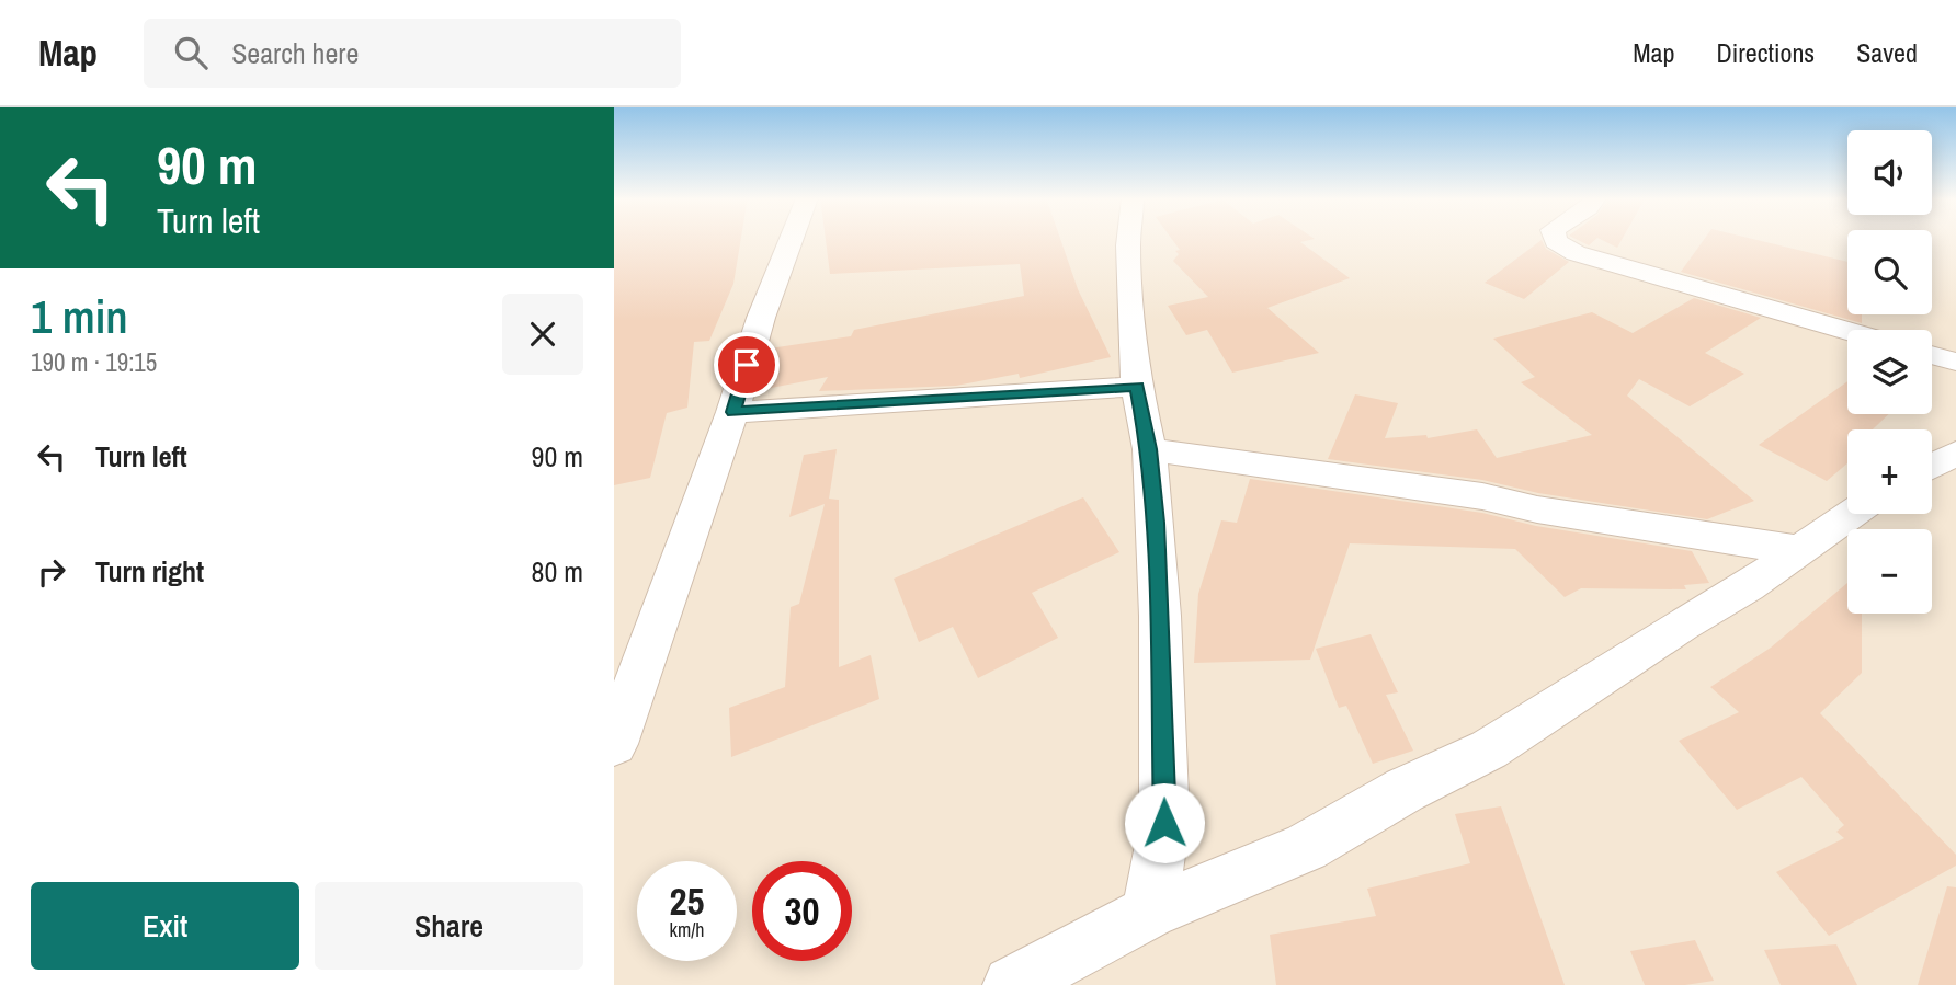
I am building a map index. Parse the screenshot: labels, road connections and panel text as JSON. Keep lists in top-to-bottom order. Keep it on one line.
{"page":{"header":"Map","search":"Search here","nav":["Map","Directions","Saved"],"turn":["90 m","Turn left"],"map_buttons":["+","−"],"heading":["1 min","190 m · 19:15"],"list":[{"name":"Turn left","value":"90 m"},{"name":"Turn right","value":"80 m"}],"speed":"25 km/h","limit":"30","buttons":["Exit","Share"]}}
